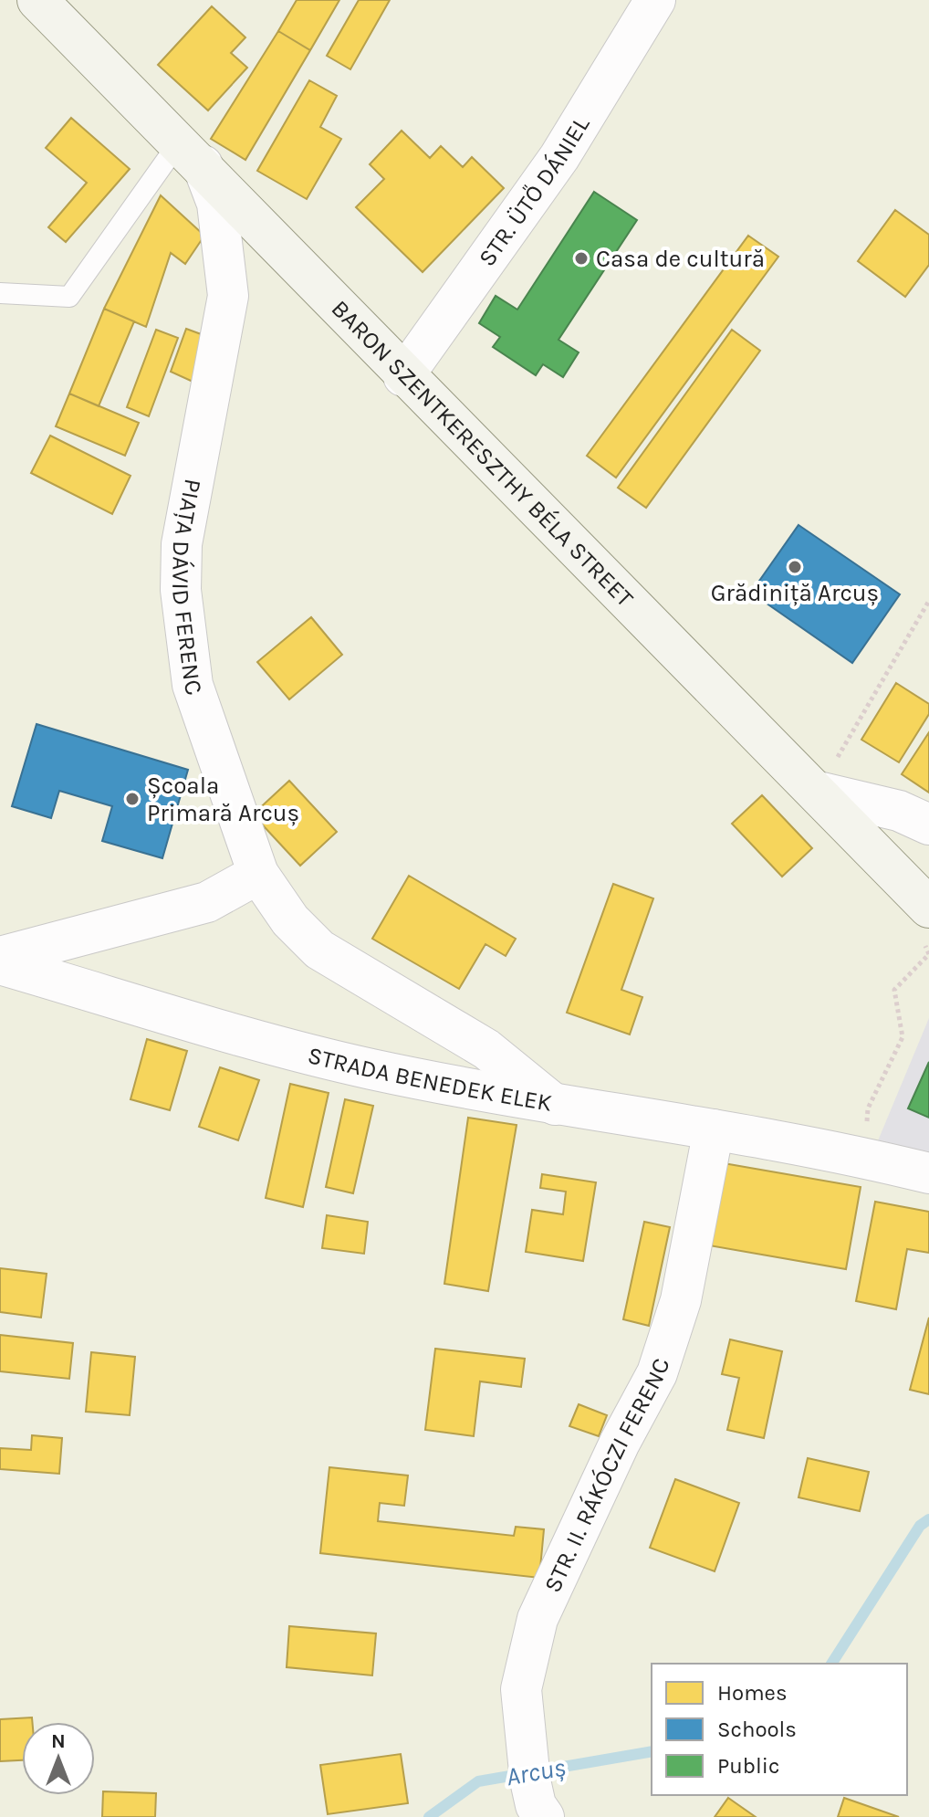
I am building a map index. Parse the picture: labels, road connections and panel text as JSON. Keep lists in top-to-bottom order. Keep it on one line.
{"streets":{"street":["STR. ÜTŐ DÁNIEL","BARON SZENTKERESZTHY BÉLA STREET","PIAȚA DÁVID FERENC","STRADA BENEDEK ELEK","STR. II. RÁKÓCZI FERENC"]},"crossings":[["STR. ÜTŐ DÁNIEL","BARON SZENTKERESZTHY BÉLA STREET"],["BARON SZENTKERESZTHY BÉLA STREET","PIAȚA DÁVID FERENC"],["PIAȚA DÁVID FERENC","STRADA BENEDEK ELEK"],["STRADA BENEDEK ELEK","STR. II. RÁKÓCZI FERENC"]],"water":["Arcuș"],"places":["Casa de cultură","Grădiniță Arcuș","Școala Primară Arcuș"],"legend":["Homes","Schools","Public"],"north":"top"}
